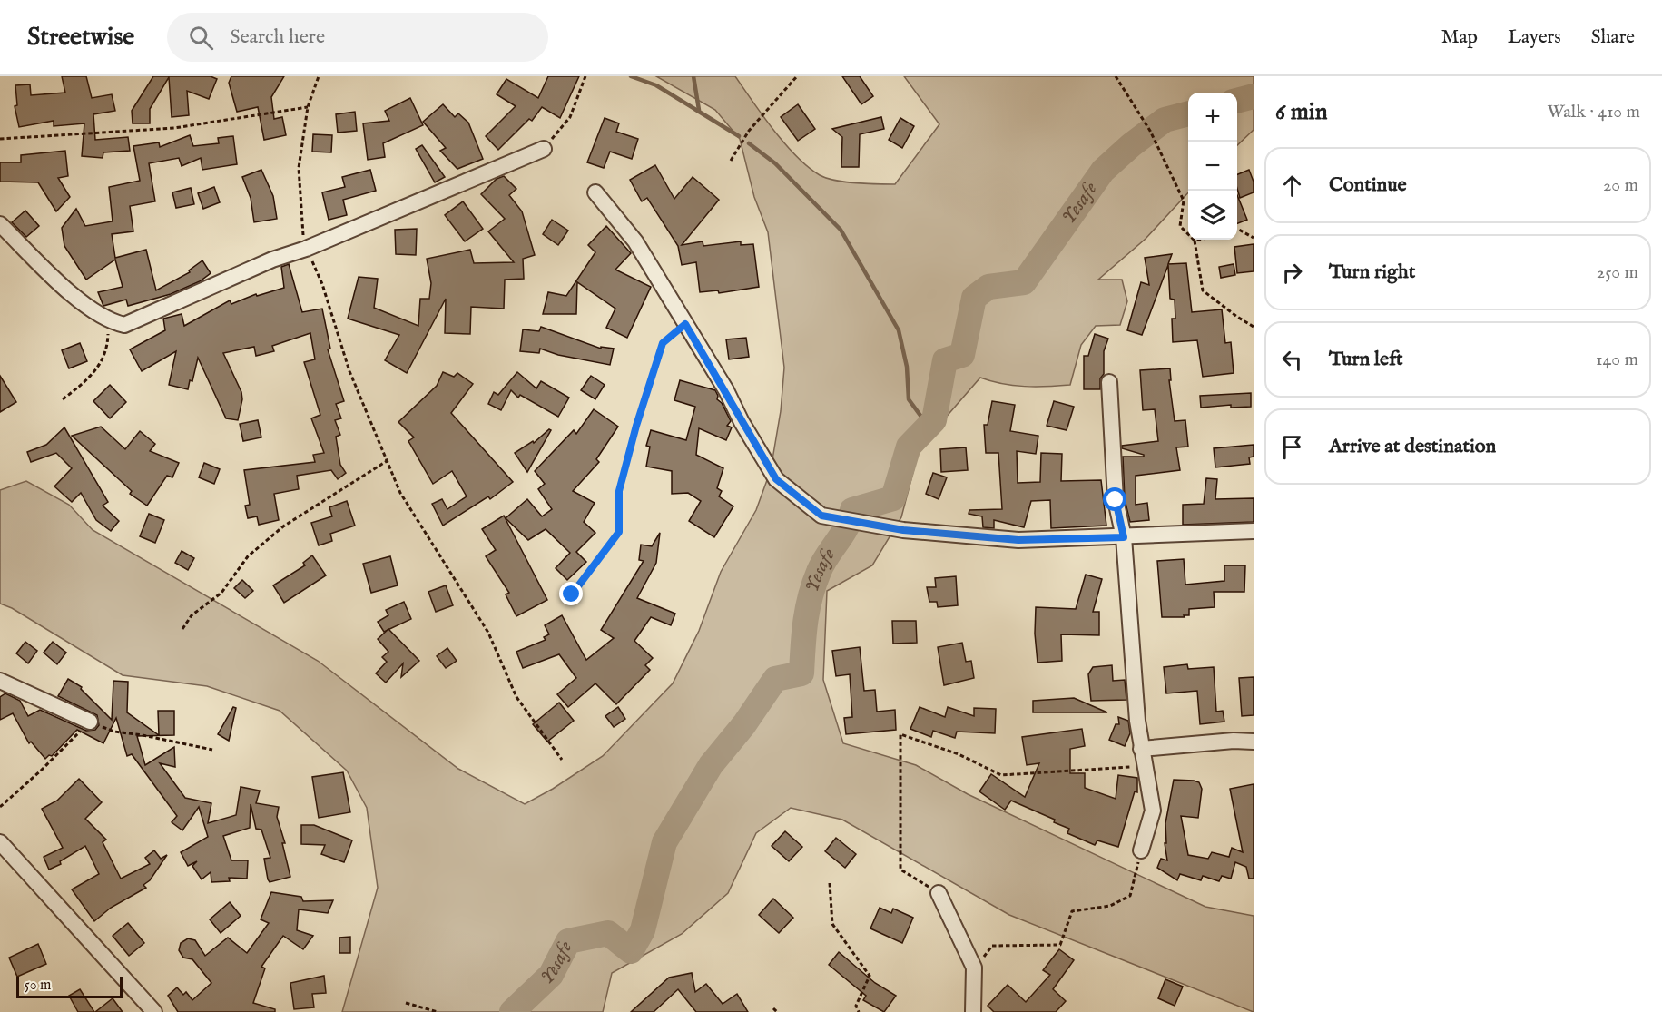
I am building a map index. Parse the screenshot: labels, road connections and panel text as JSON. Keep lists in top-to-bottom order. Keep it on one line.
{"water":["Yesafe"],"scale_bar":"50 m","page":{"header":"Streetwise","search":"Search here","nav":["Map","Layers","Share"],"heading":["6 min","Walk · 410 m"],"map_buttons":["+","−"],"list":[["Continue","20 m"],["Turn right","250 m"],["Turn left","140 m"],"Arrive at destination"],"scale":"50 m"}}
